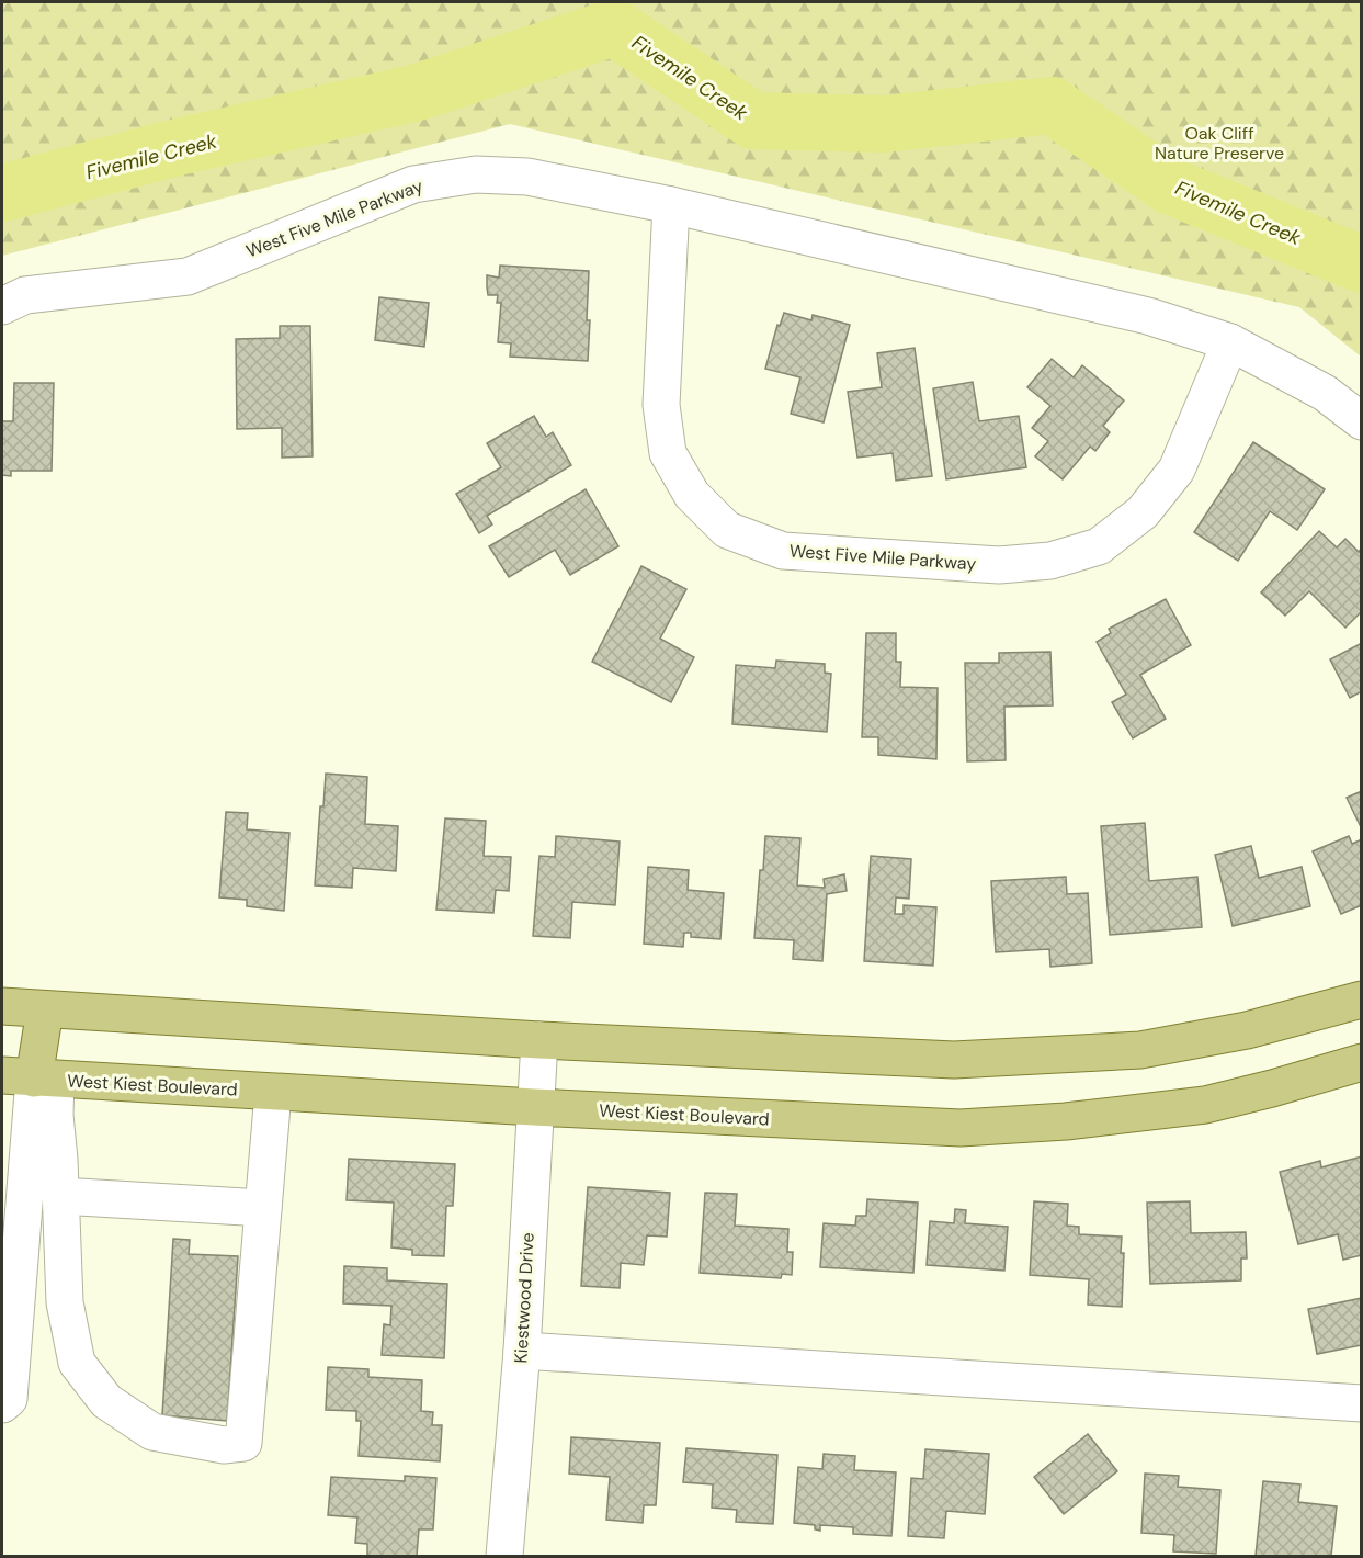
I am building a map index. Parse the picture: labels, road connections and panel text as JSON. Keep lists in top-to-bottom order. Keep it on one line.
{"streets":{"main road":["West Kiest Boulevard"],"street":["West Five Mile Parkway","Kiestwood Drive"]},"crossings":[["West Kiest Boulevard","Kiestwood Drive"]],"water":["Fivemile Creek"],"parks":["Oak Cliff Nature Preserve"]}
